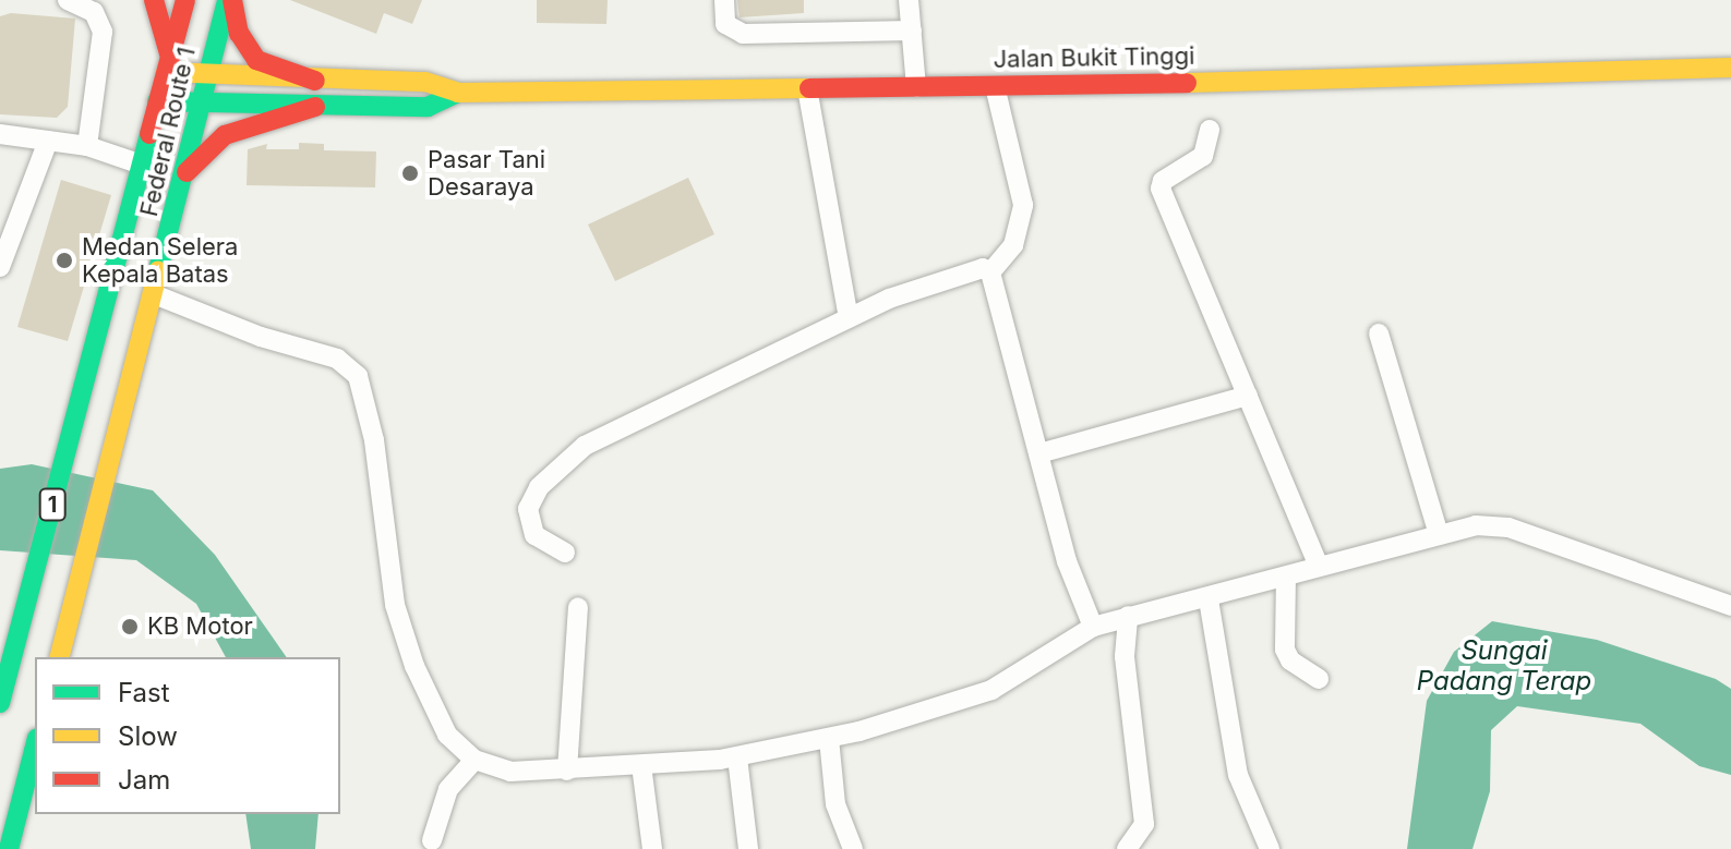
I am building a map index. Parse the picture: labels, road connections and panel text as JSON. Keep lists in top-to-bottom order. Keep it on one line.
{"streets":{"main road":["Jalan Bukit Tinggi","Federal Route 1","1"]},"crossings":[["Jalan Bukit Tinggi","Federal Route 1"]],"water":["Sungai Padang Terap"],"places":["Pasar Tani Desaraya","Medan Selera Kepala Batas","KB Motor"],"legend":["Fast","Slow","Jam"]}
